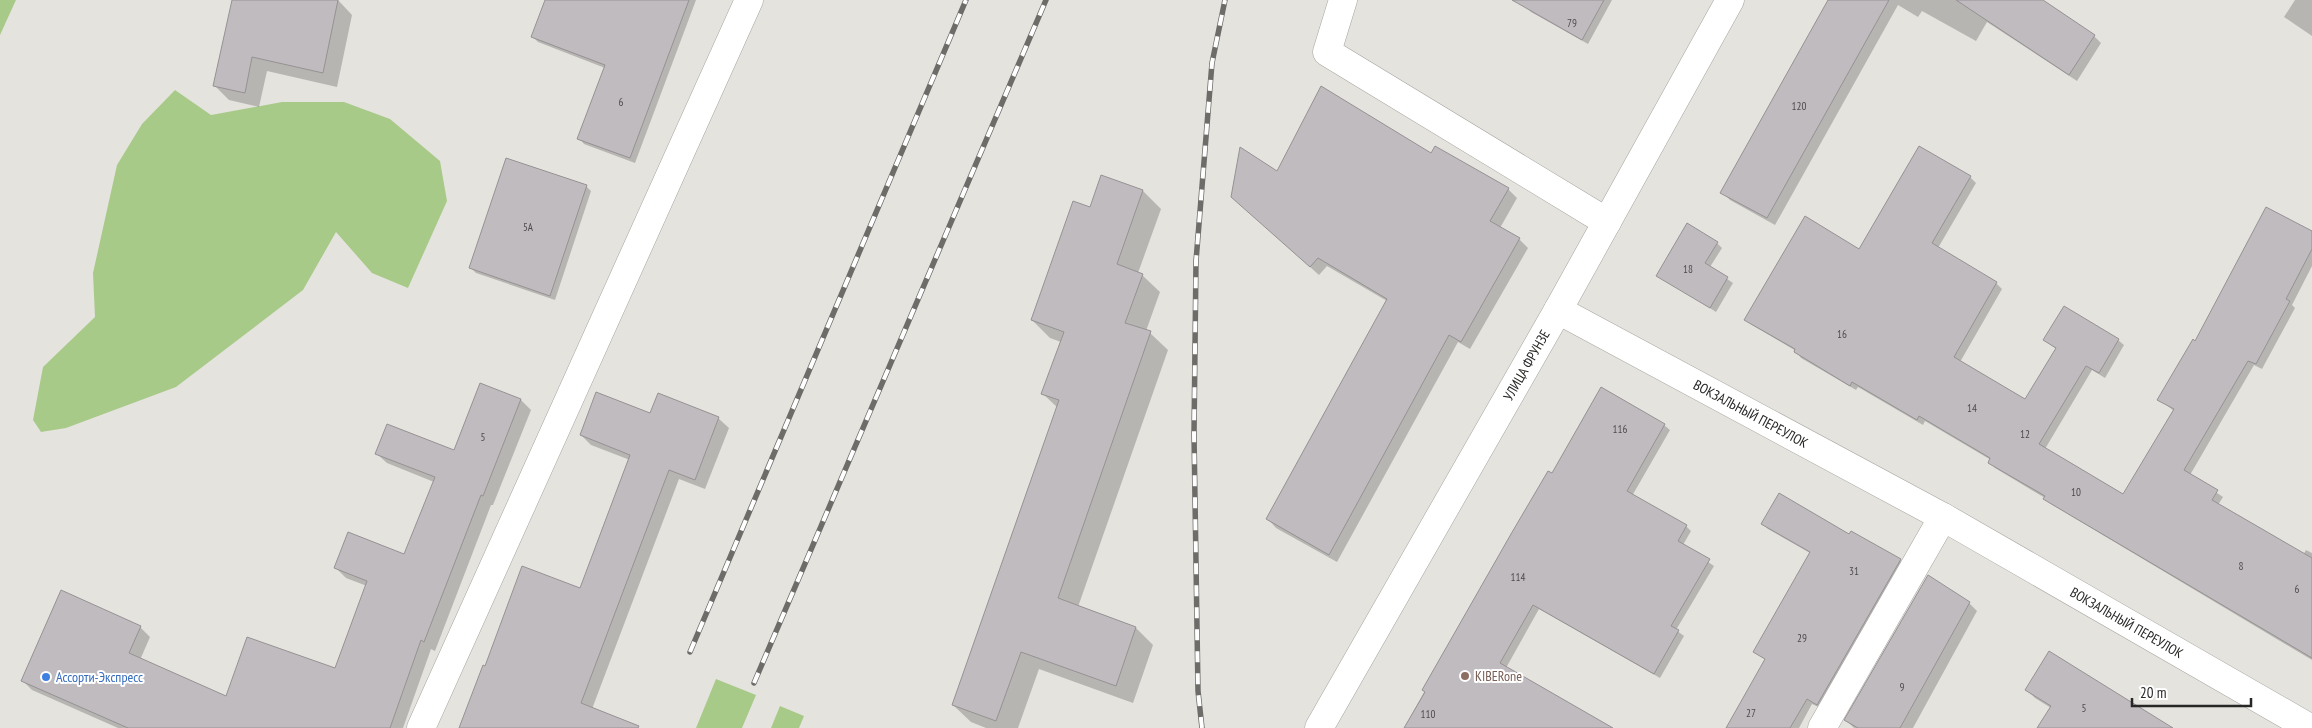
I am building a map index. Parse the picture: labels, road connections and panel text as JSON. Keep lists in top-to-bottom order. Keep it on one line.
{"streets":{"street":["УЛИЦА ФРУНЗЕ","ВОКЗАЛЬНЫЙ ПЕРЕУЛОК"]},"crossings":[["УЛИЦА ФРУНЗЕ","ВОКЗАЛЬНЫЙ ПЕРЕУЛОК"]],"places":["KIBERone","Ассорти-Экспресс"],"house_numbers":["79","6","120","5А","18","16","14","116","12","5","10","8","31","114","6","29","9","5","27","110"],"scale_bar":"20 m"}
